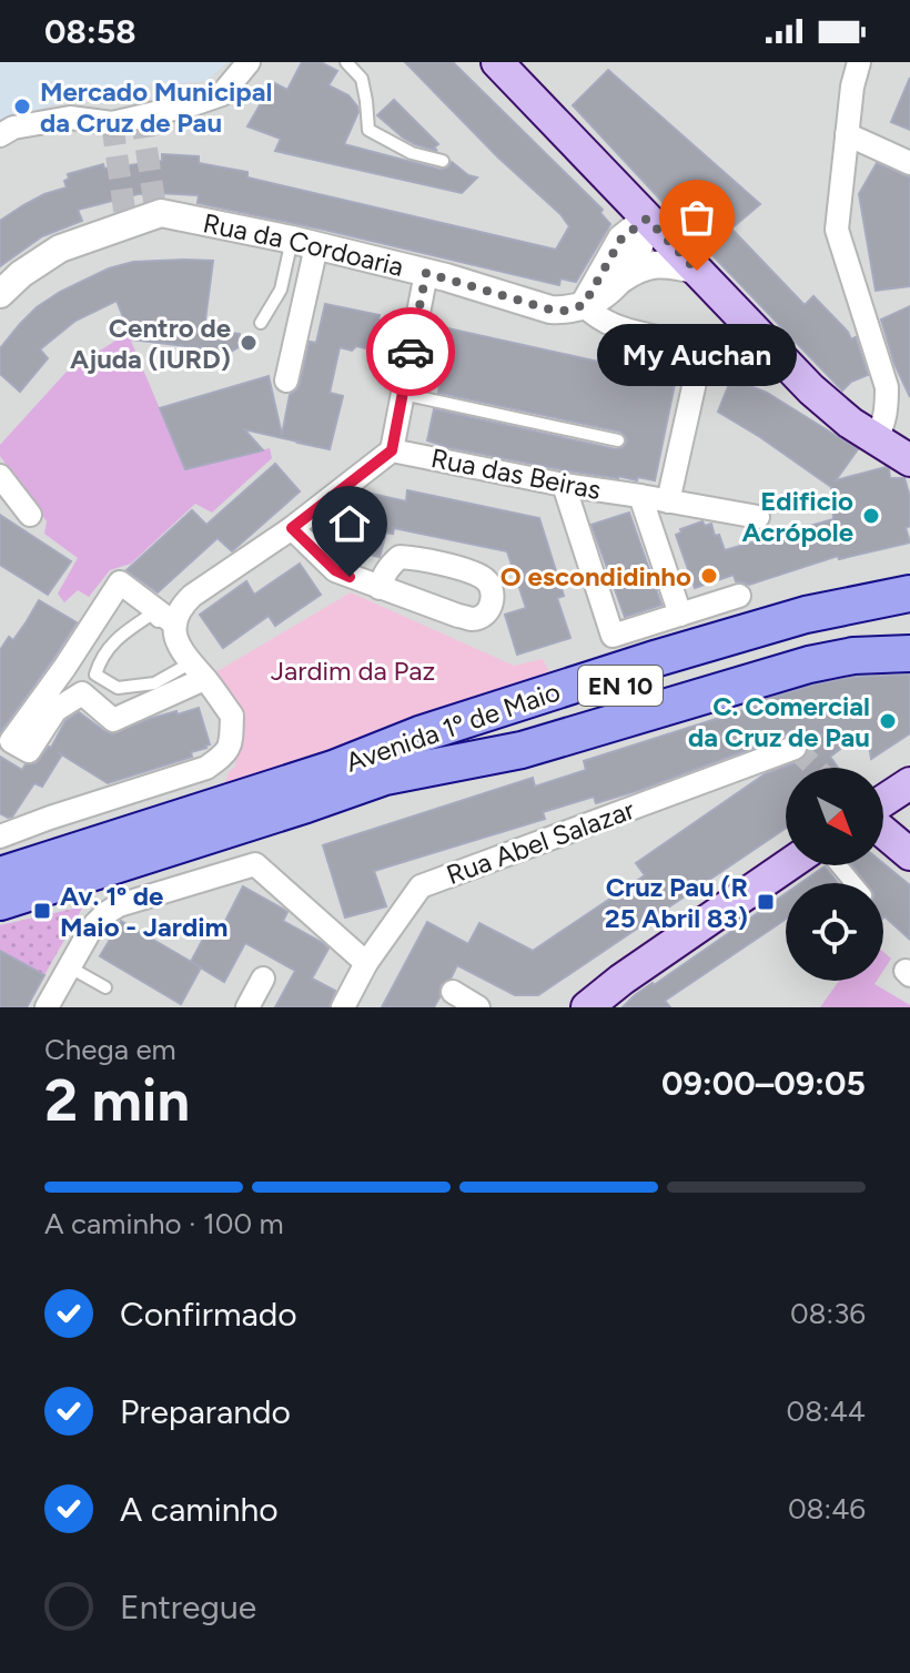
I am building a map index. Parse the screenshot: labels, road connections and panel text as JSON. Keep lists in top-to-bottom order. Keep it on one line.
{"streets":{"main road":["EN 10","Avenida 1º de Maio"],"street":["Rua da Cordoaria","Rua das Beiras","Rua Abel Salazar"]},"crossings":[["EN 10","Avenida 1º de Maio"]],"parks":["Jardim da Paz"],"places":{"other":["Mercado Municipal da Cruz de Pau","My Auchan","Centro de Ajuda (IURD)","Edificio Acrópole","O escondidinho","C. Comercial da Cruz de Pau"],"transit":["Cruz Pau (R 25 Abril 83)","Av. 1º de Maio - Jardim"]},"north":"bottom right","page":{"status":"08:58","bubble":"My Auchan","heading":["2 min","Chega em","09:00–09:05"],"bar":"A caminho · 100 m","list":[["Confirmado","08:36"],["Preparando","08:44"],["A caminho","08:46"],"Entregue"]}}
